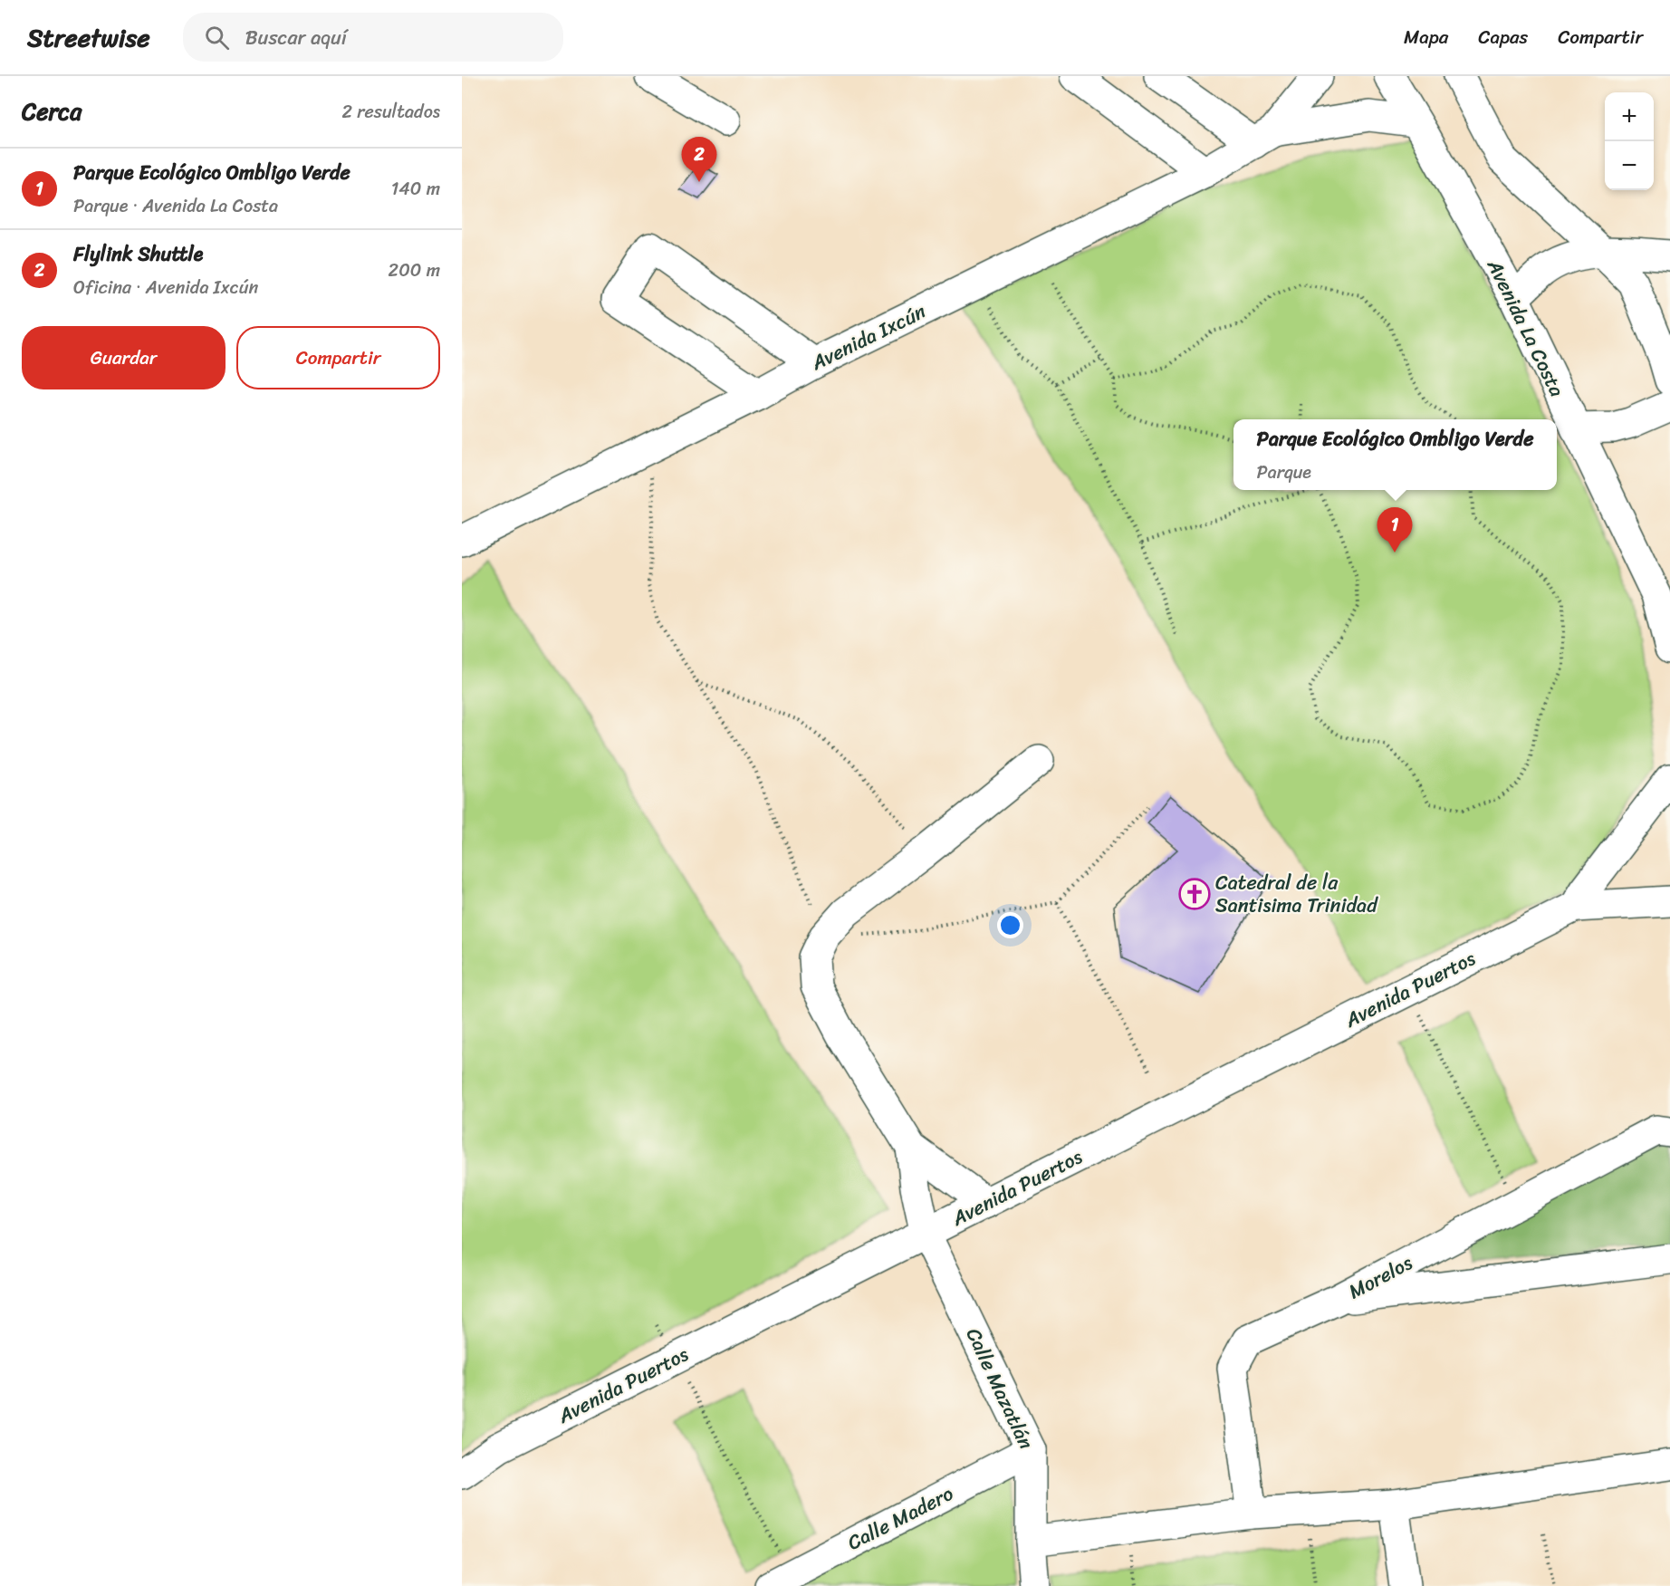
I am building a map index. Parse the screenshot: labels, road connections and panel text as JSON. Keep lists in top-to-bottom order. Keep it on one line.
{"streets":{"street":["Avenida La Costa","Avenida Ixcún","Avenida Puertos","Morelos","Calle Mazatlán","Calle Madero"]},"crossings":[["Avenida La Costa","Avenida Ixcún"],["Avenida Puertos","Calle Mazatlán"],["Calle Mazatlán","Calle Madero"]],"places":{"church":["Catedral de la Santisima Trinidad"]},"page":{"header":"Streetwise","search":"Buscar aquí","nav":["Mapa","Capas","Compartir"],"heading":["Cerca","2 resultados"],"map_buttons":["+","−"],"pins":["2","1"],"list":[{"mark":"1","name":"Parque Ecológico Ombligo Verde","note":"Parque · Avenida La Costa","value":"140 m"},{"mark":"2","name":"Flylink Shuttle","note":"Oficina · Avenida Ixcún","value":"200 m"}],"buttons":["Guardar","Compartir"],"popup":["Parque Ecológico Ombligo Verde","Parque"]}}
